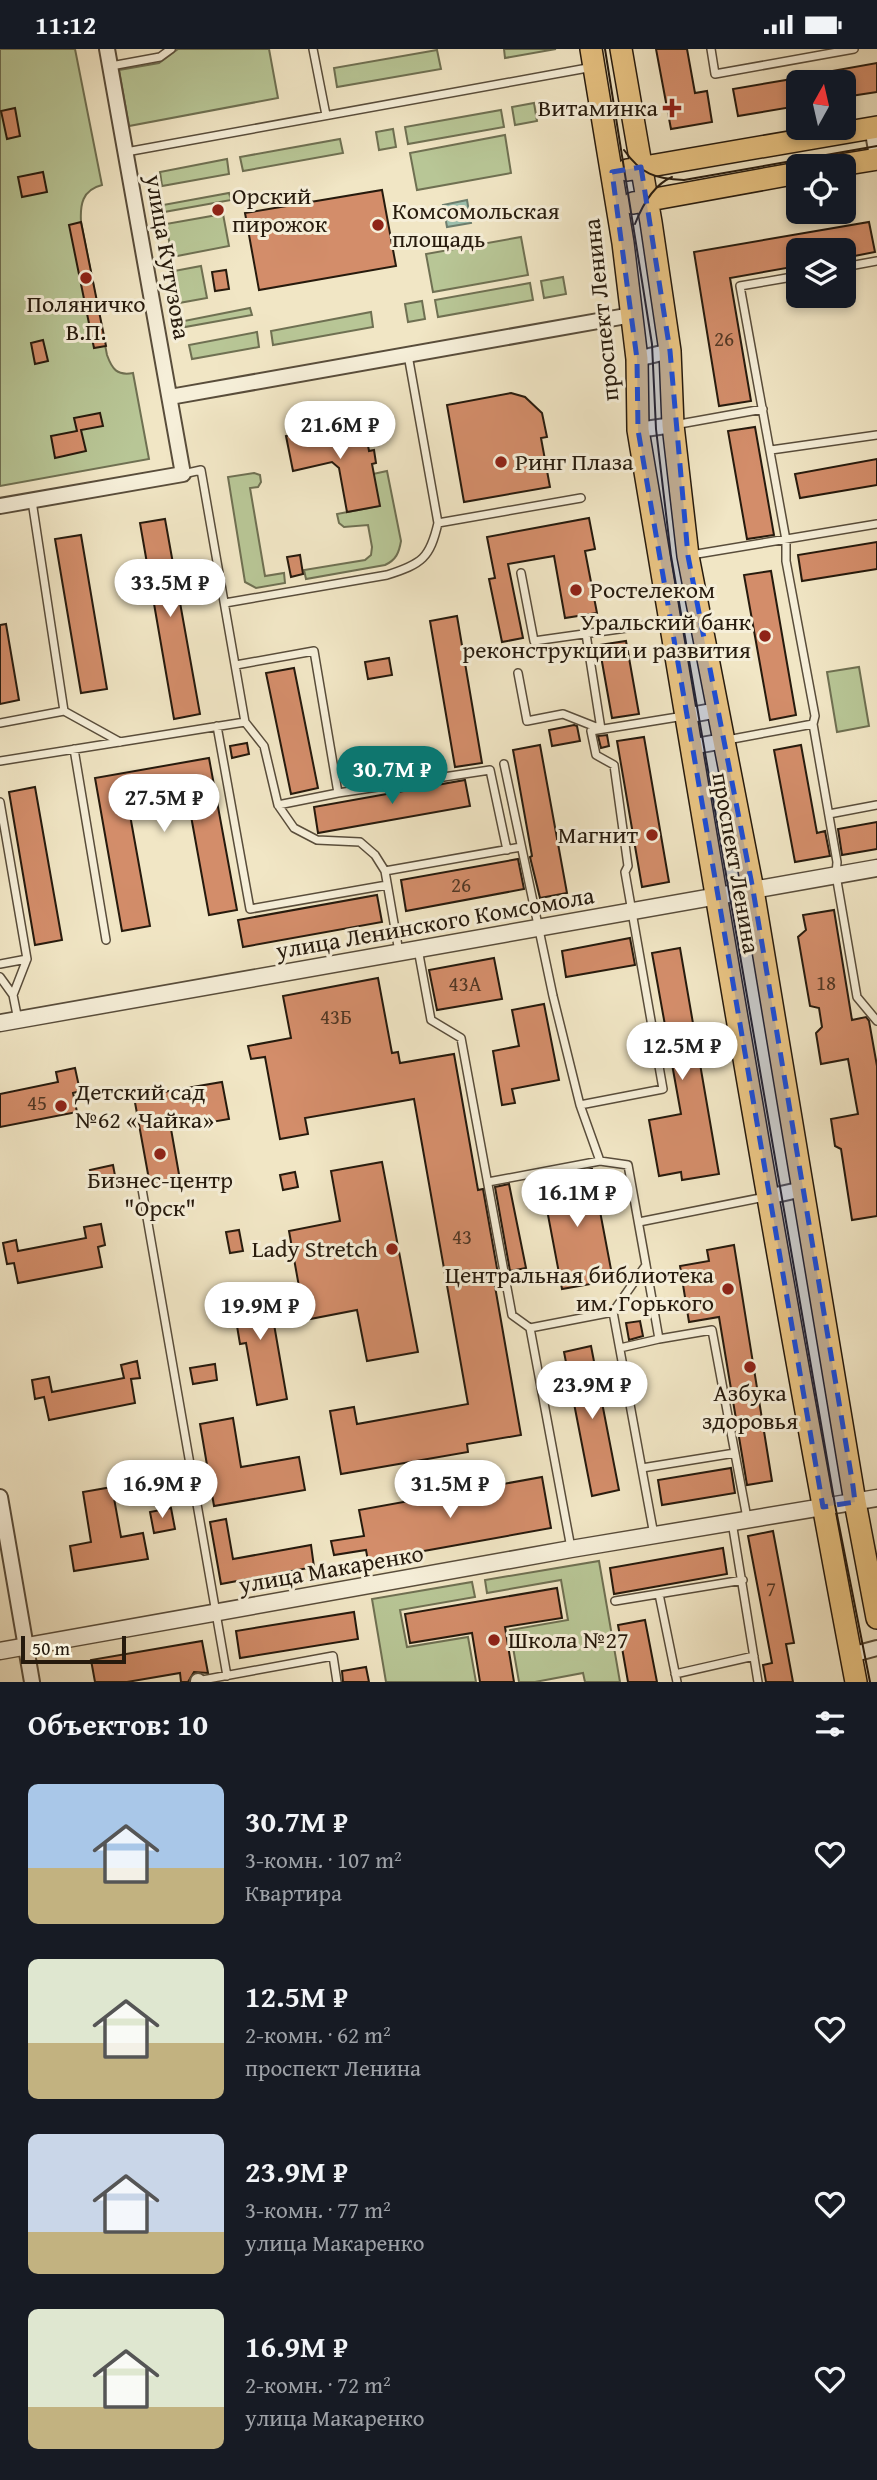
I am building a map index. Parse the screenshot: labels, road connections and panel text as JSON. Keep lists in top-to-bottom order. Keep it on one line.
{"streets":{"main road":["проспект Ленина"],"street":["улица Кутузова","улица Ленинского Комсомола","улица Макаренко"]},"crossings":[["проспект Ленина","улица Ленинского Комсомола"],["проспект Ленина","улица Макаренко"]],"places":{"health":["Витаминка"],"other":["Орский пирожок","Комсомольская площадь","Поляничко В.П.","Ринг Плаза","Ростелеком","Уральский банк реконструкции и развития","Магнит","Детский сад №62 «Чайка»","Бизнес-центр \"Орск\"","Lady Stretch","Центральная библиотека им. Горького","Азбука здоровья","Школа №27"]},"house_numbers":["26","26","18","43А","43Б","45","43","7"],"scale_bar":"50 m","north":"top","page":{"status":"11:12","price":["21.6M ₽","33.5M ₽","30.7M ₽","27.5M ₽","12.5M ₽","16.1M ₽","19.9M ₽","23.9M ₽","16.9M ₽","31.5M ₽"],"scale":"50 m","heading":"Объектов: 10","list":[{"name":"30.7M ₽","note":"3-комн. · 107 m² · Квартира"},{"name":"12.5M ₽","note":"2-комн. · 62 m² · проспект Ленина"},{"name":"23.9M ₽","note":"3-комн. · 77 m² · улица Макаренко"},{"name":"16.9M ₽","note":"2-комн. · 72 m² · улица Макаренко"}]}}
